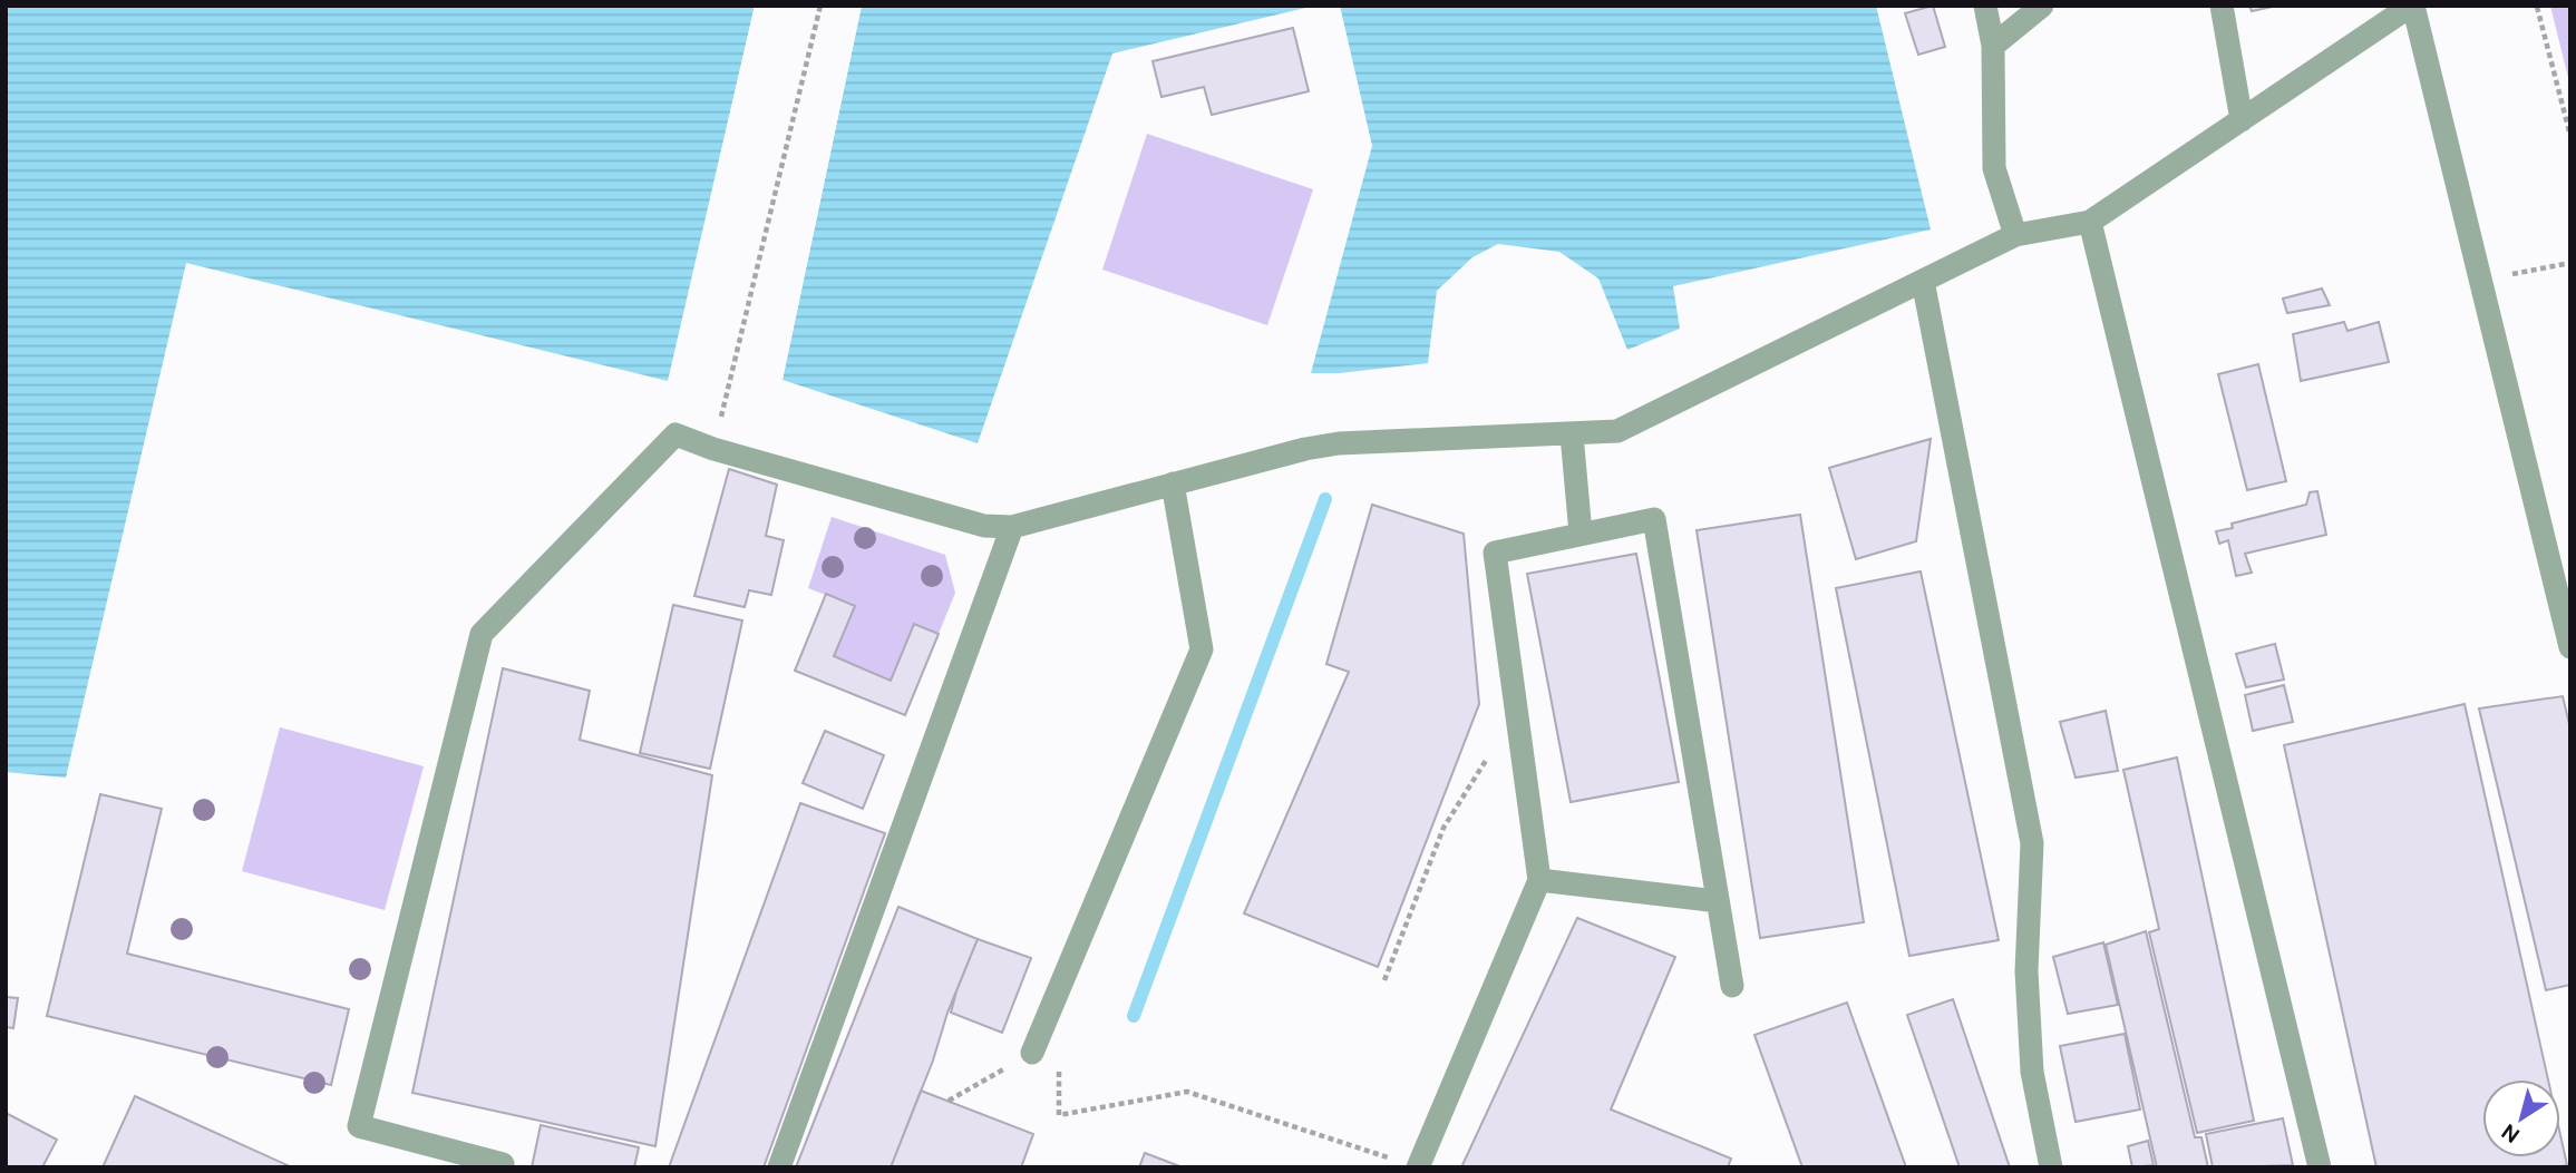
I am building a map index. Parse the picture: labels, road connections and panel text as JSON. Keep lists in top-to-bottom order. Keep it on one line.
{"north":"bottom left"}
